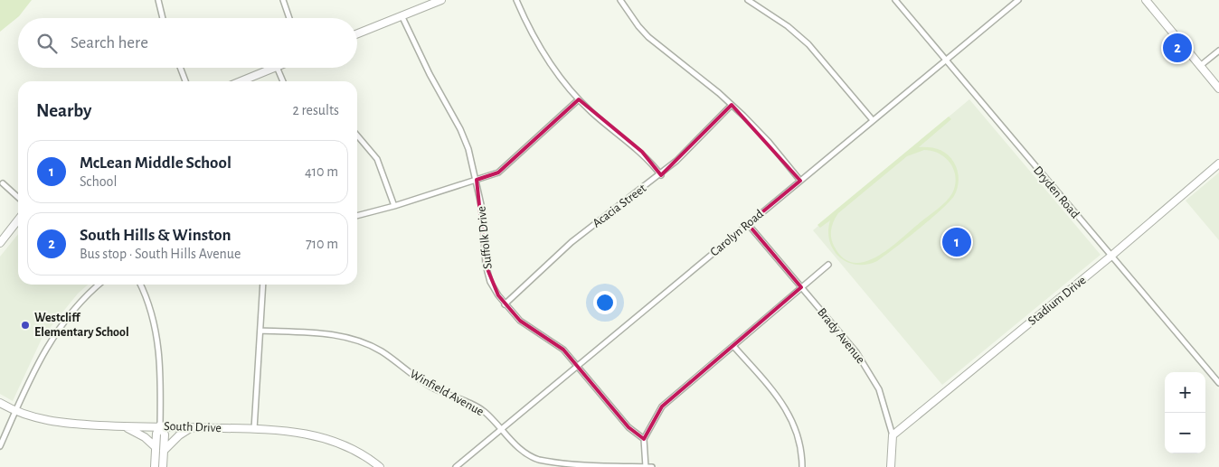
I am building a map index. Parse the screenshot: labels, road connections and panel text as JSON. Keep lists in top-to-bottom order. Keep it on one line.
{"streets":{"street":["Dryden Road","Acacia Street","Carolyn Road","Suffolk Drive","Stadium Drive","Brady Avenue","Winfield Avenue","South Drive"]},"crossings":[["Dryden Road","Carolyn Road"],["Dryden Road","Stadium Drive"],["Acacia Street","Suffolk Drive"],["Carolyn Road","Suffolk Drive"],["Carolyn Road","Brady Avenue"],["Carolyn Road","Winfield Avenue"],["Stadium Drive","Brady Avenue"]],"places":["Westcliff Elementary School"],"page":{"search":"Search here","pins":["2","1"],"heading":["Nearby","2 results"],"list":[{"mark":"1","name":"McLean Middle School","note":"School","value":"410 m"},{"mark":"2","name":"South Hills & Winston","note":"Bus stop · South Hills Avenue","value":"710 m"}],"map_buttons":["+","−"]}}
